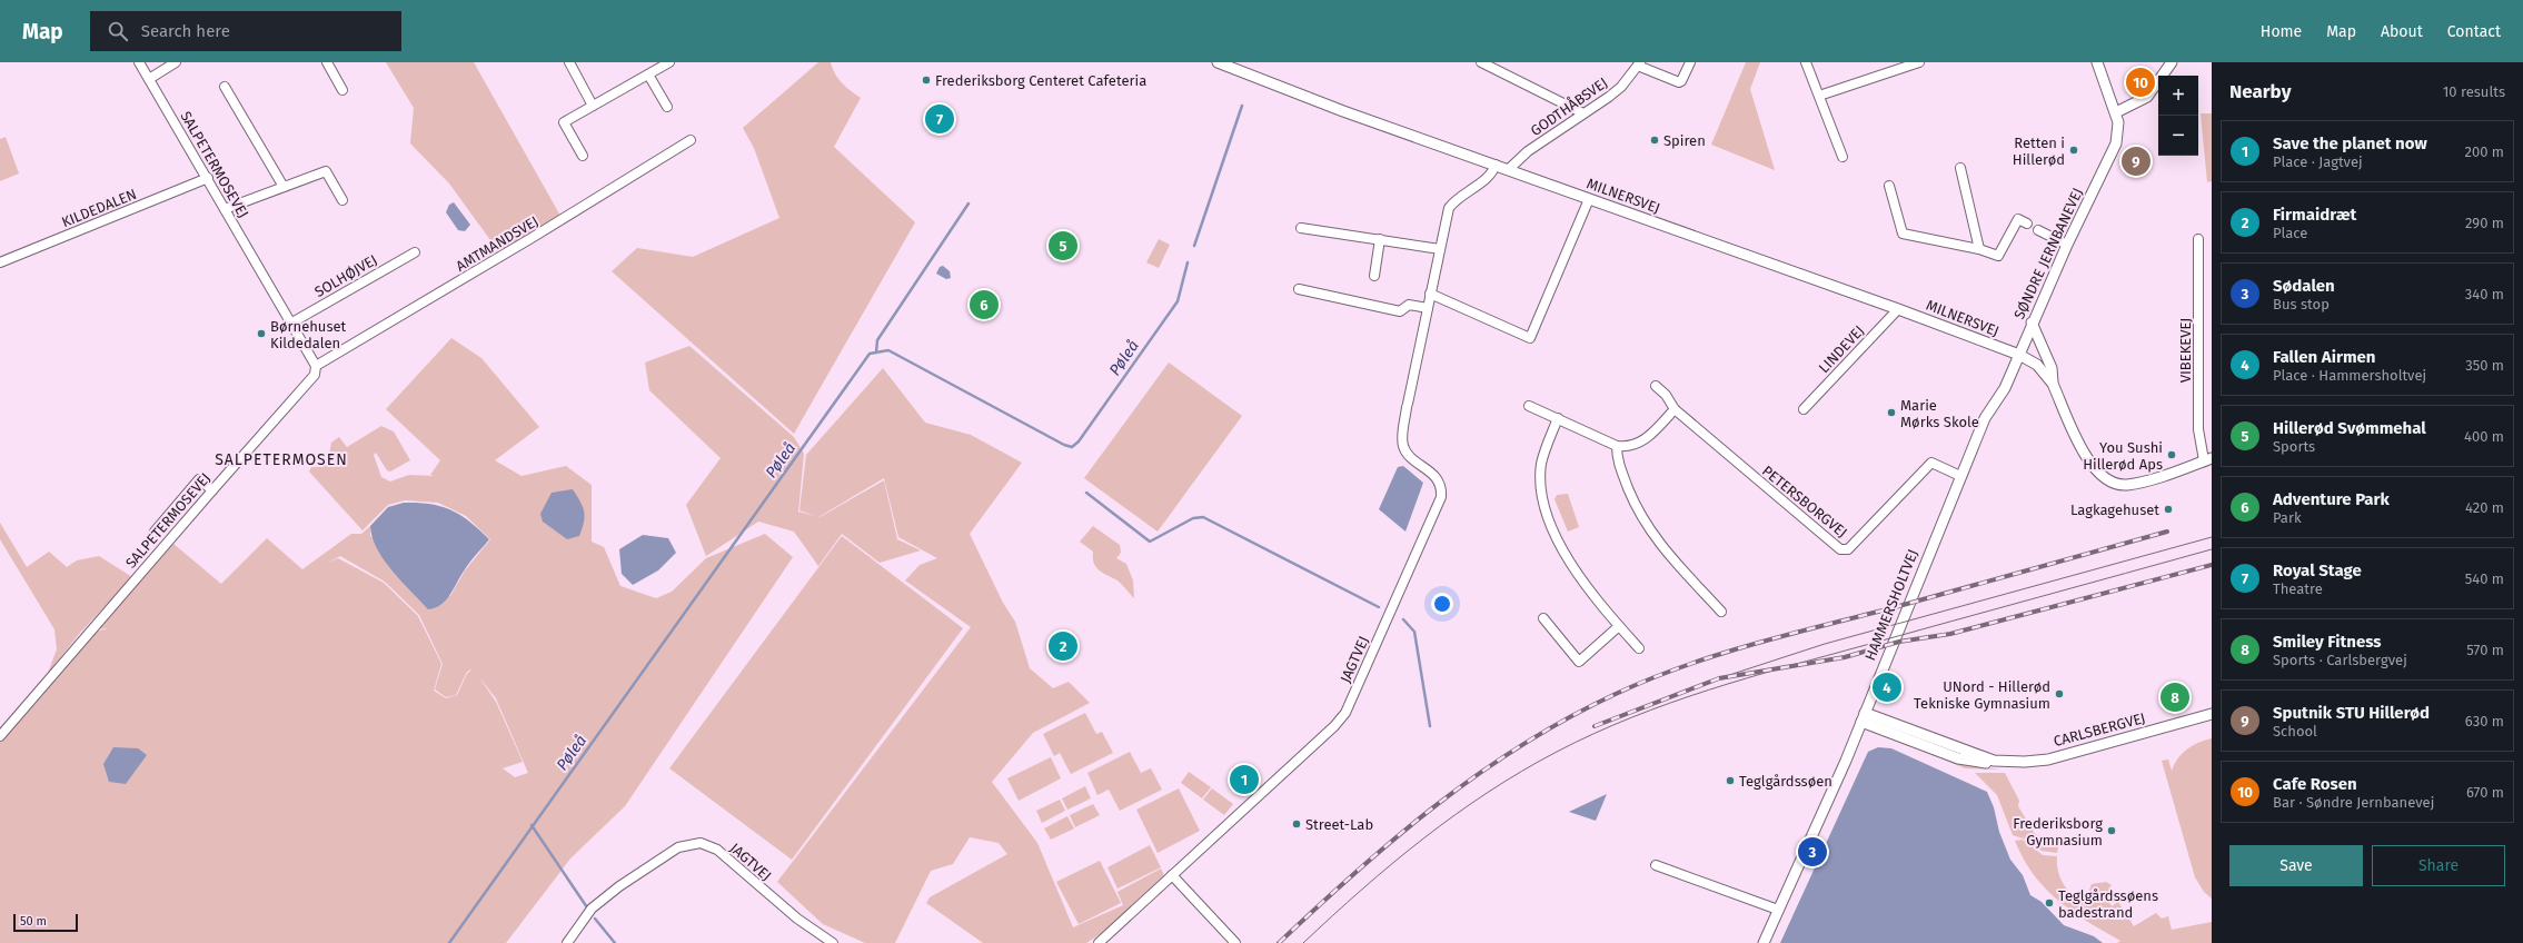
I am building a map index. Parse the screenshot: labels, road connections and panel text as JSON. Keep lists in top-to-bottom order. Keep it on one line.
{"streets":{"street":["GODTHÅBSVEJ","SALPETERMOSEVEJ","MILNERSVEJ","KILDEDALEN","AMTMANDSVEJ","SØNDRE JERNBANEVEJ","SOLHØJVEJ","LINDEVEJ","VIBEKEVEJ","PETERSBORGVEJ","HAMMERSHOLTVEJ","JAGTVEJ","CARLSBERGVEJ"]},"crossings":[["GODTHÅBSVEJ","MILNERSVEJ"],["SALPETERMOSEVEJ","KILDEDALEN"],["SALPETERMOSEVEJ","AMTMANDSVEJ"],["SALPETERMOSEVEJ","SOLHØJVEJ"],["MILNERSVEJ","SØNDRE JERNBANEVEJ"],["MILNERSVEJ","LINDEVEJ"],["MILNERSVEJ","HAMMERSHOLTVEJ"],["SØNDRE JERNBANEVEJ","HAMMERSHOLTVEJ"],["PETERSBORGVEJ","HAMMERSHOLTVEJ"],["HAMMERSHOLTVEJ","CARLSBERGVEJ"]],"districts":["SALPETERMOSEN"],"water":["Pøleå"],"places":["Frederiksborg Centeret Cafeteria","Spiren","Retten i Hillerød","Børnehuset Kildedalen","Marie Mørks Skole","You Sushi Hillerød Aps","Lagkagehuset","UNord - Hillerød Tekniske Gymnasium","Teglgårdssøen","Street-Lab","Frederiksborg Gymnasium","Teglgårdssøens badestrand"],"scale_bar":"50 m","page":{"header":"Map","search":"Search here","nav":["Home","Map","About","Contact"],"heading":["Nearby","10 results"],"pins":["10","7","9","5","6","2","4","8","1","3"],"map_buttons":["+","−"],"list":[{"mark":"1","name":"Save the planet now","note":"Place · Jagtvej","value":"200 m"},{"mark":"2","name":"Firmaidræt","note":"Place","value":"290 m"},{"mark":"3","name":"Sødalen","note":"Bus stop","value":"340 m"},{"mark":"4","name":"Fallen Airmen","note":"Place · Hammersholtvej","value":"350 m"},{"mark":"5","name":"Hillerød Svømmehal","note":"Sports","value":"400 m"},{"mark":"6","name":"Adventure Park","note":"Park","value":"420 m"},{"mark":"7","name":"Royal Stage","note":"Theatre","value":"540 m"},{"mark":"8","name":"Smiley Fitness","note":"Sports · Carlsbergvej","value":"570 m"},{"mark":"9","name":"Sputnik STU Hillerød","note":"School","value":"630 m"},{"mark":"10","name":"Cafe Rosen","note":"Bar · Søndre Jernbanevej","value":"670 m"}],"buttons":["Save","Share"],"scale":"50 m"}}
